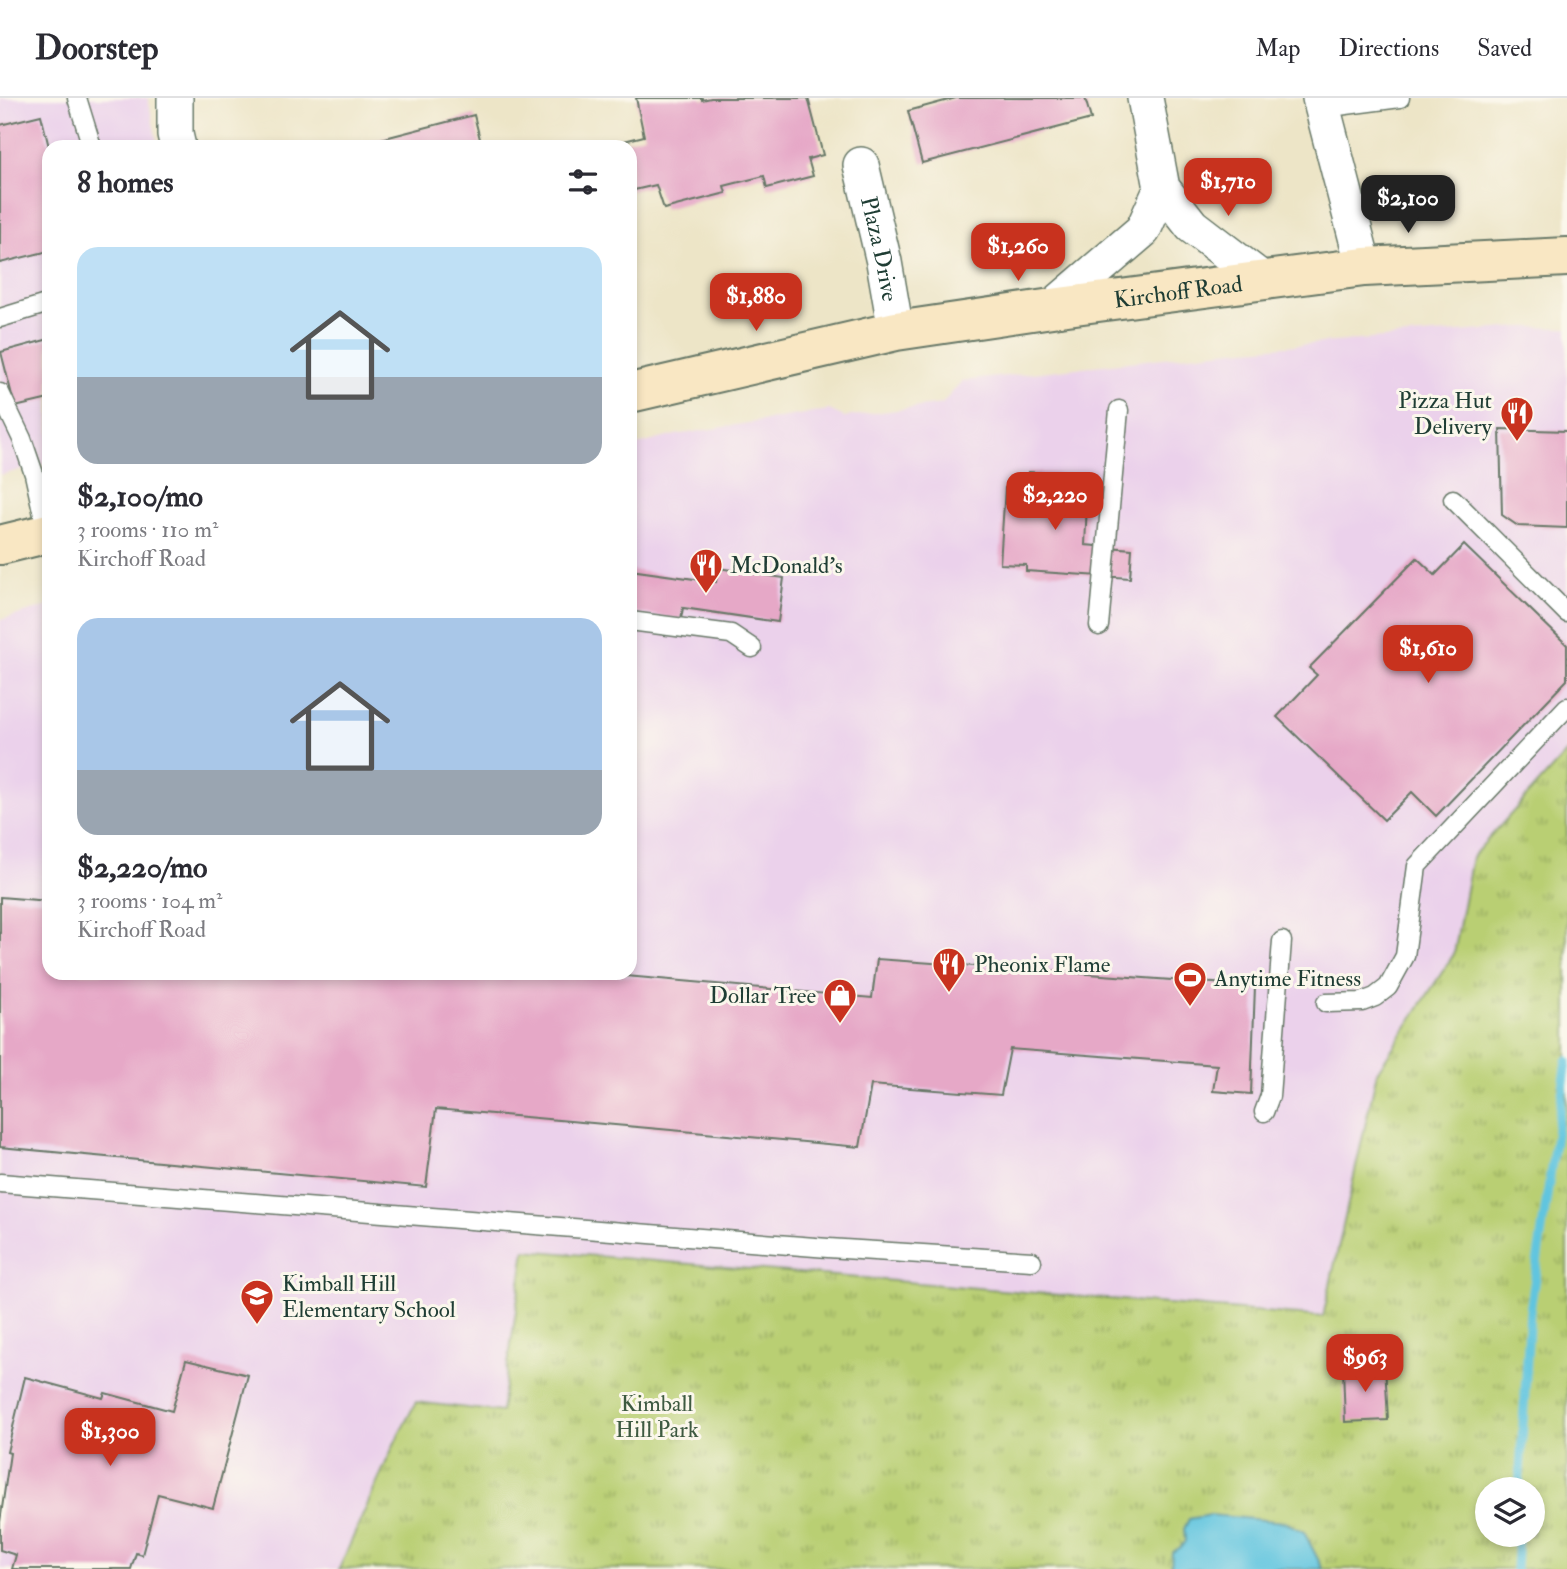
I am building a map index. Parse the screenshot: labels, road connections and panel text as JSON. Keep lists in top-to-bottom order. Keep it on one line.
{"streets":{"main road":["Kirchoff Road"],"street":["Plaza Drive"]},"crossings":[["Plaza Drive","Kirchoff Road"]],"parks":["Kimball Hill Park"],"places":{"restaurant":["Pizza Hut Delivery","McDonald's","Pheonix Flame"],"sports":["Anytime Fitness"],"shop":["Dollar Tree"],"school or university":["Kimball Hill Elementary School"]},"page":{"header":"Doorstep","nav":["Map","Directions","Saved"],"heading":"8 homes","price":["$1,710","$2,100","$1,260","$1,880","$2,220","$1,610","$963","$1,300"],"list":[{"name":"$2,100/mo","note":"3 rooms · 110 m² · Kirchoff Road"},{"name":"$2,220/mo","note":"3 rooms · 104 m² · Kirchoff Road"}]}}
